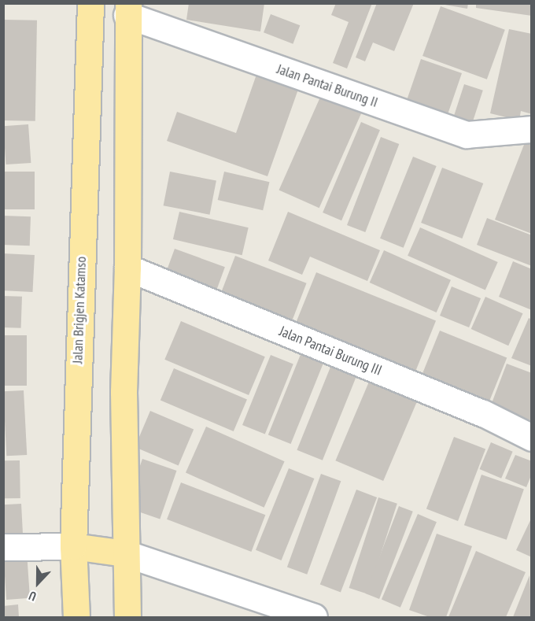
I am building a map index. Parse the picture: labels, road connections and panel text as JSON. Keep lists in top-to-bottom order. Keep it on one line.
{"streets":{"main road":["Jalan Brigjen Katamso"],"street":["Jalan Pantai Burung II","Jalan Pantai Burung III"]},"north":"bottom"}
